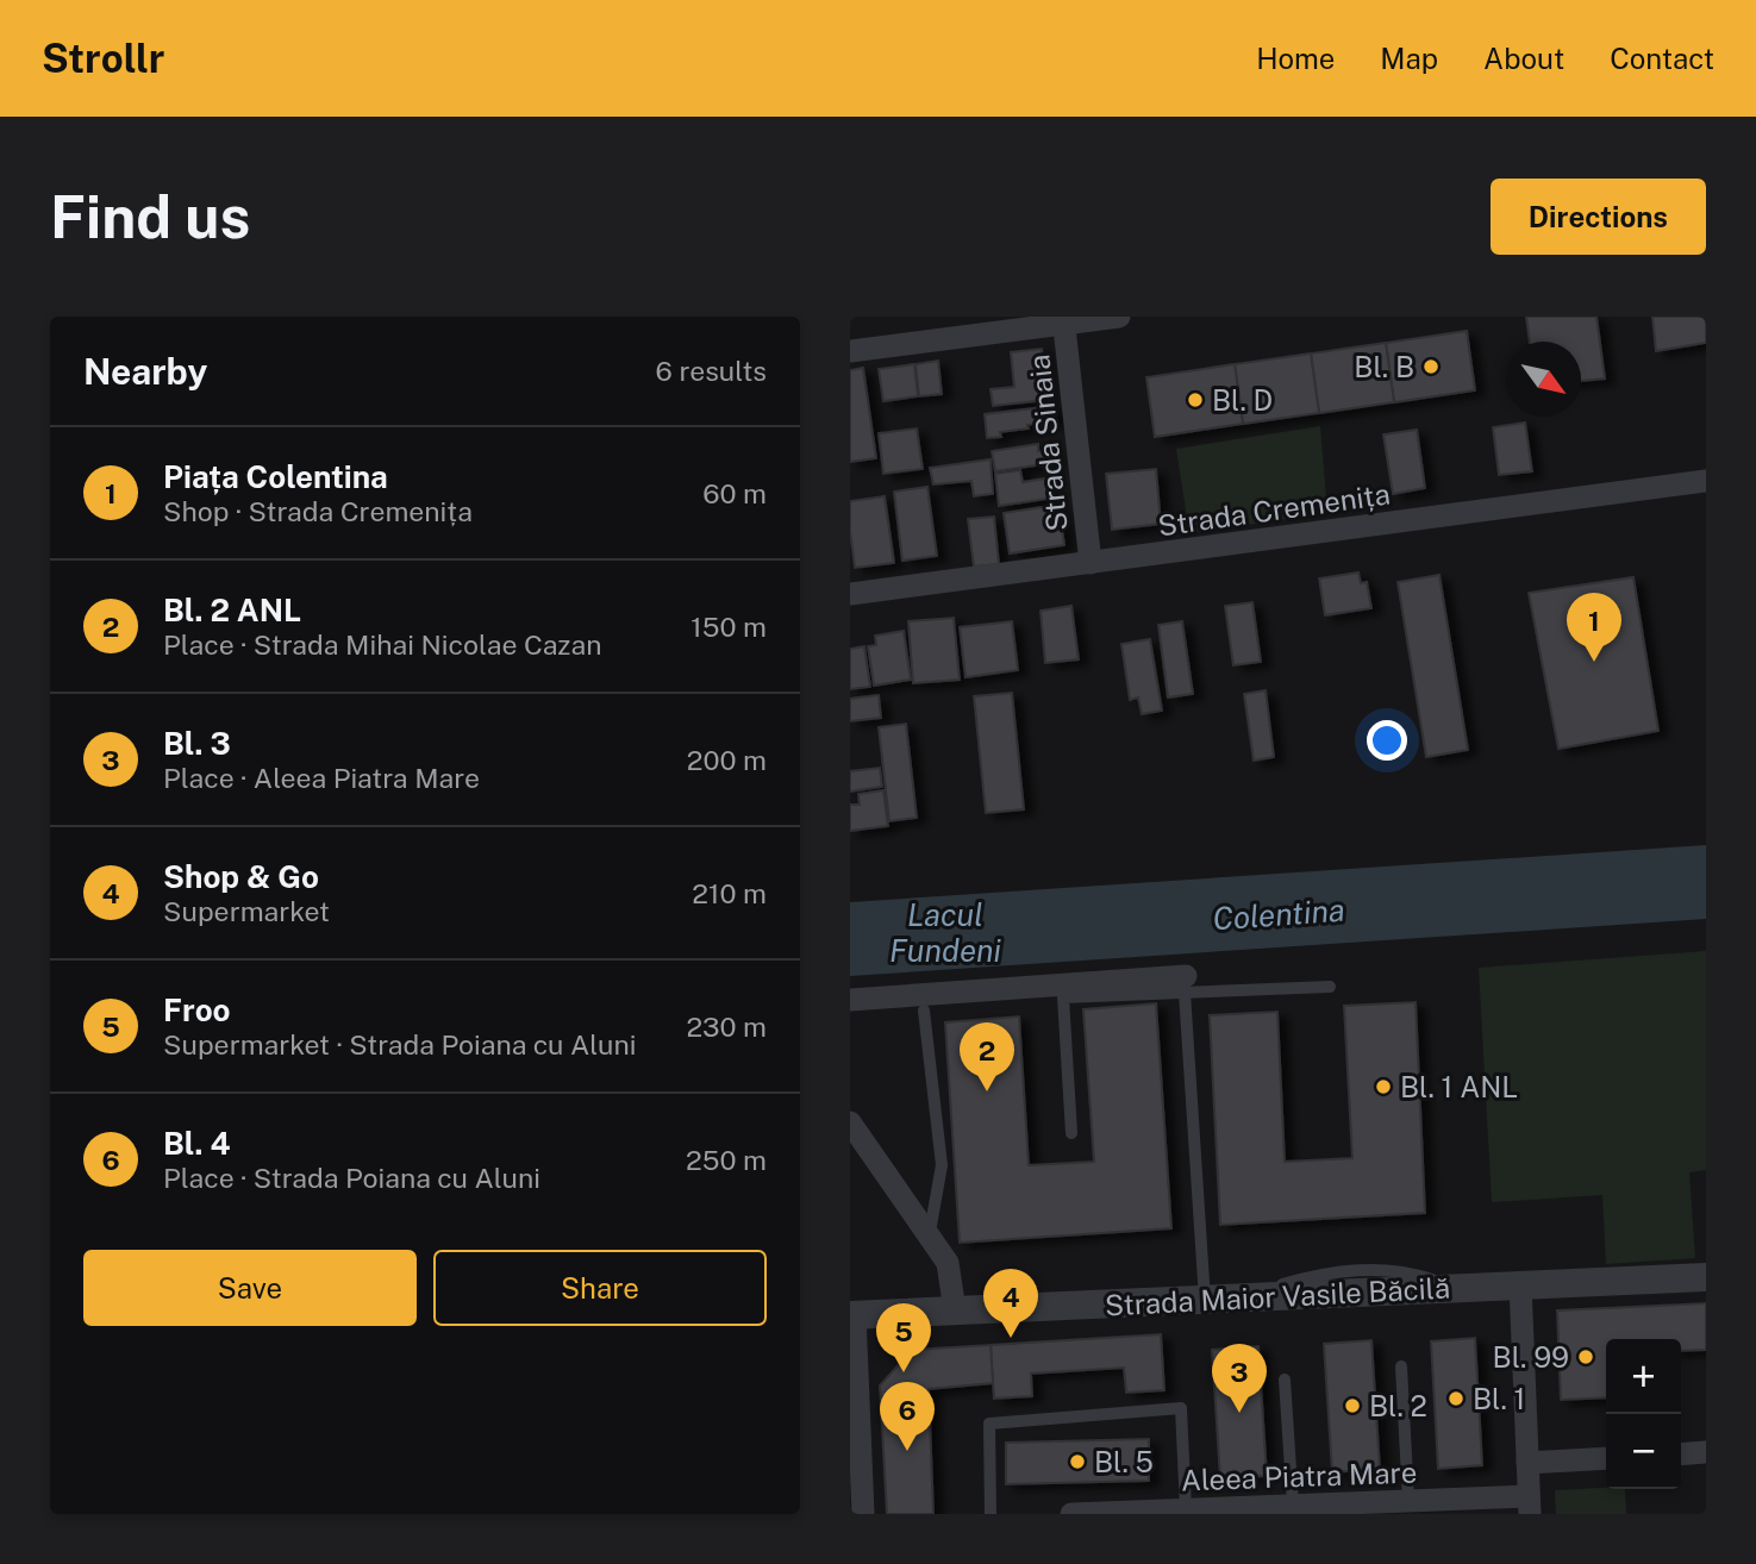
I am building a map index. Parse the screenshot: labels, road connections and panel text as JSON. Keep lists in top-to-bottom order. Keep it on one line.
{"streets":{"street":["Strada Sinaia","Strada Cremenița","Strada Maior Vasile Băcilă","Aleea Piatra Mare"]},"crossings":[["Strada Sinaia","Strada Cremenița"]],"water":["Lacul Fundeni","Colentina"],"places":["Bl. B","Bl. D","Bl. 1 ANL","Bl. 99","Bl. 1","Bl. 2","Bl. 5"],"north":"bottom right","page":{"header":"Strollr","nav":["Home","Map","About","Contact"],"buttons":["Directions",["Save","Share"]],"title":"Find us","heading":["Nearby","6 results"],"list":[{"mark":"1","name":"Piața Colentina","note":"Shop · Strada Cremenița","value":"60 m"},{"mark":"2","name":"Bl. 2 ANL","note":"Place · Strada Mihai Nicolae Cazan","value":"150 m"},{"mark":"3","name":"Bl. 3","note":"Place · Aleea Piatra Mare","value":"200 m"},{"mark":"4","name":"Shop & Go","note":"Supermarket","value":"210 m"},{"mark":"5","name":"Froo","note":"Supermarket · Strada Poiana cu Aluni","value":"230 m"},{"mark":"6","name":"Bl. 4","note":"Place · Strada Poiana cu Aluni","value":"250 m"}],"pins":["1","2","4","5","3","6"],"map_buttons":["+","−"]}}
